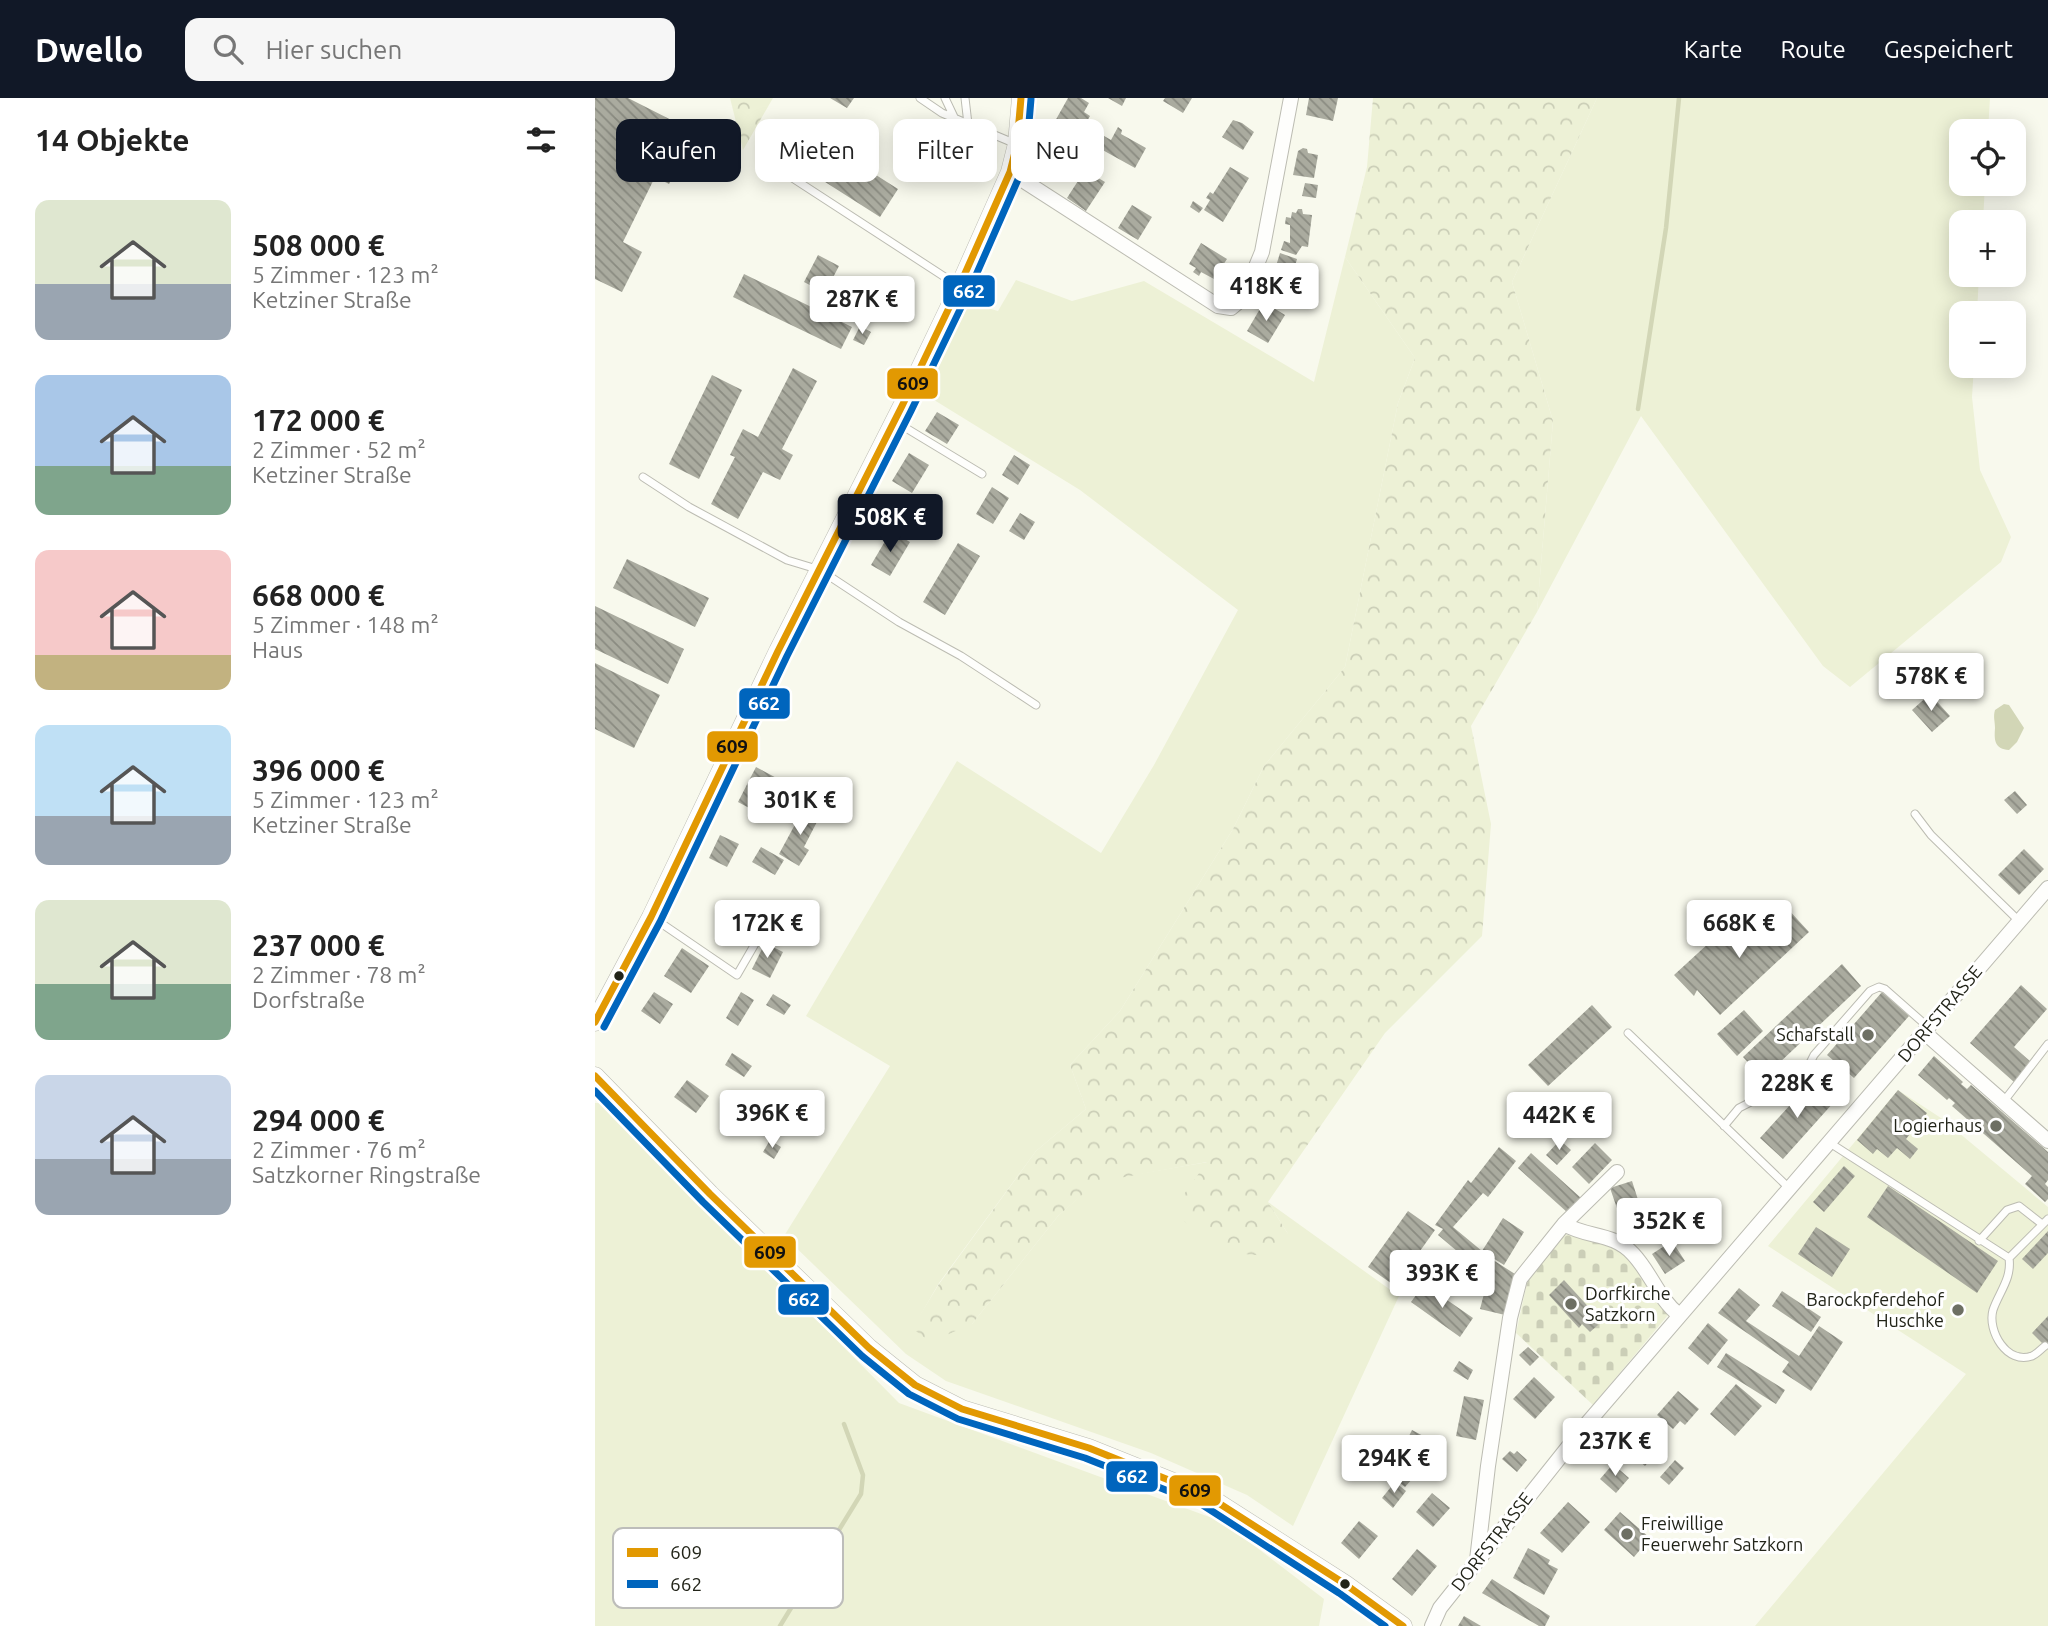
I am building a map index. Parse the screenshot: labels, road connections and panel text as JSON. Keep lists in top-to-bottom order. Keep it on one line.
{"streets":{"street":["DORFSTRASSE"]},"places":["Schafstall","Logierhaus","Dorfkirche Satzkorn","Barockpferdehof Huschke","Freiwillige Feuerwehr Satzkorn"],"lines":["transit line 609","transit line 662"],"legend":["609","662"],"page":{"header":"Dwello","search":"Hier suchen","nav":["Karte","Route","Gespeichert"],"heading":"14 Objekte","map_buttons":["+","−"],"chip":["Kaufen","Mieten","Filter","Neu"],"list":[{"name":"508 000 €","note":"5 Zimmer · 123 m² · Ketziner Straße"},{"name":"172 000 €","note":"2 Zimmer · 52 m² · Ketziner Straße"},{"name":"668 000 €","note":"5 Zimmer · 148 m² · Haus"},{"name":"396 000 €","note":"5 Zimmer · 123 m² · Ketziner Straße"},{"name":"237 000 €","note":"2 Zimmer · 78 m² · Dorfstraße"},{"name":"294 000 €","note":"2 Zimmer · 76 m² · Satzkorner Ringstraße"}],"price":["418K €","287K €","508K €","578K €","301K €","172K €","668K €","228K €","396K €","442K €","352K €","393K €","237K €","294K €"]}}
